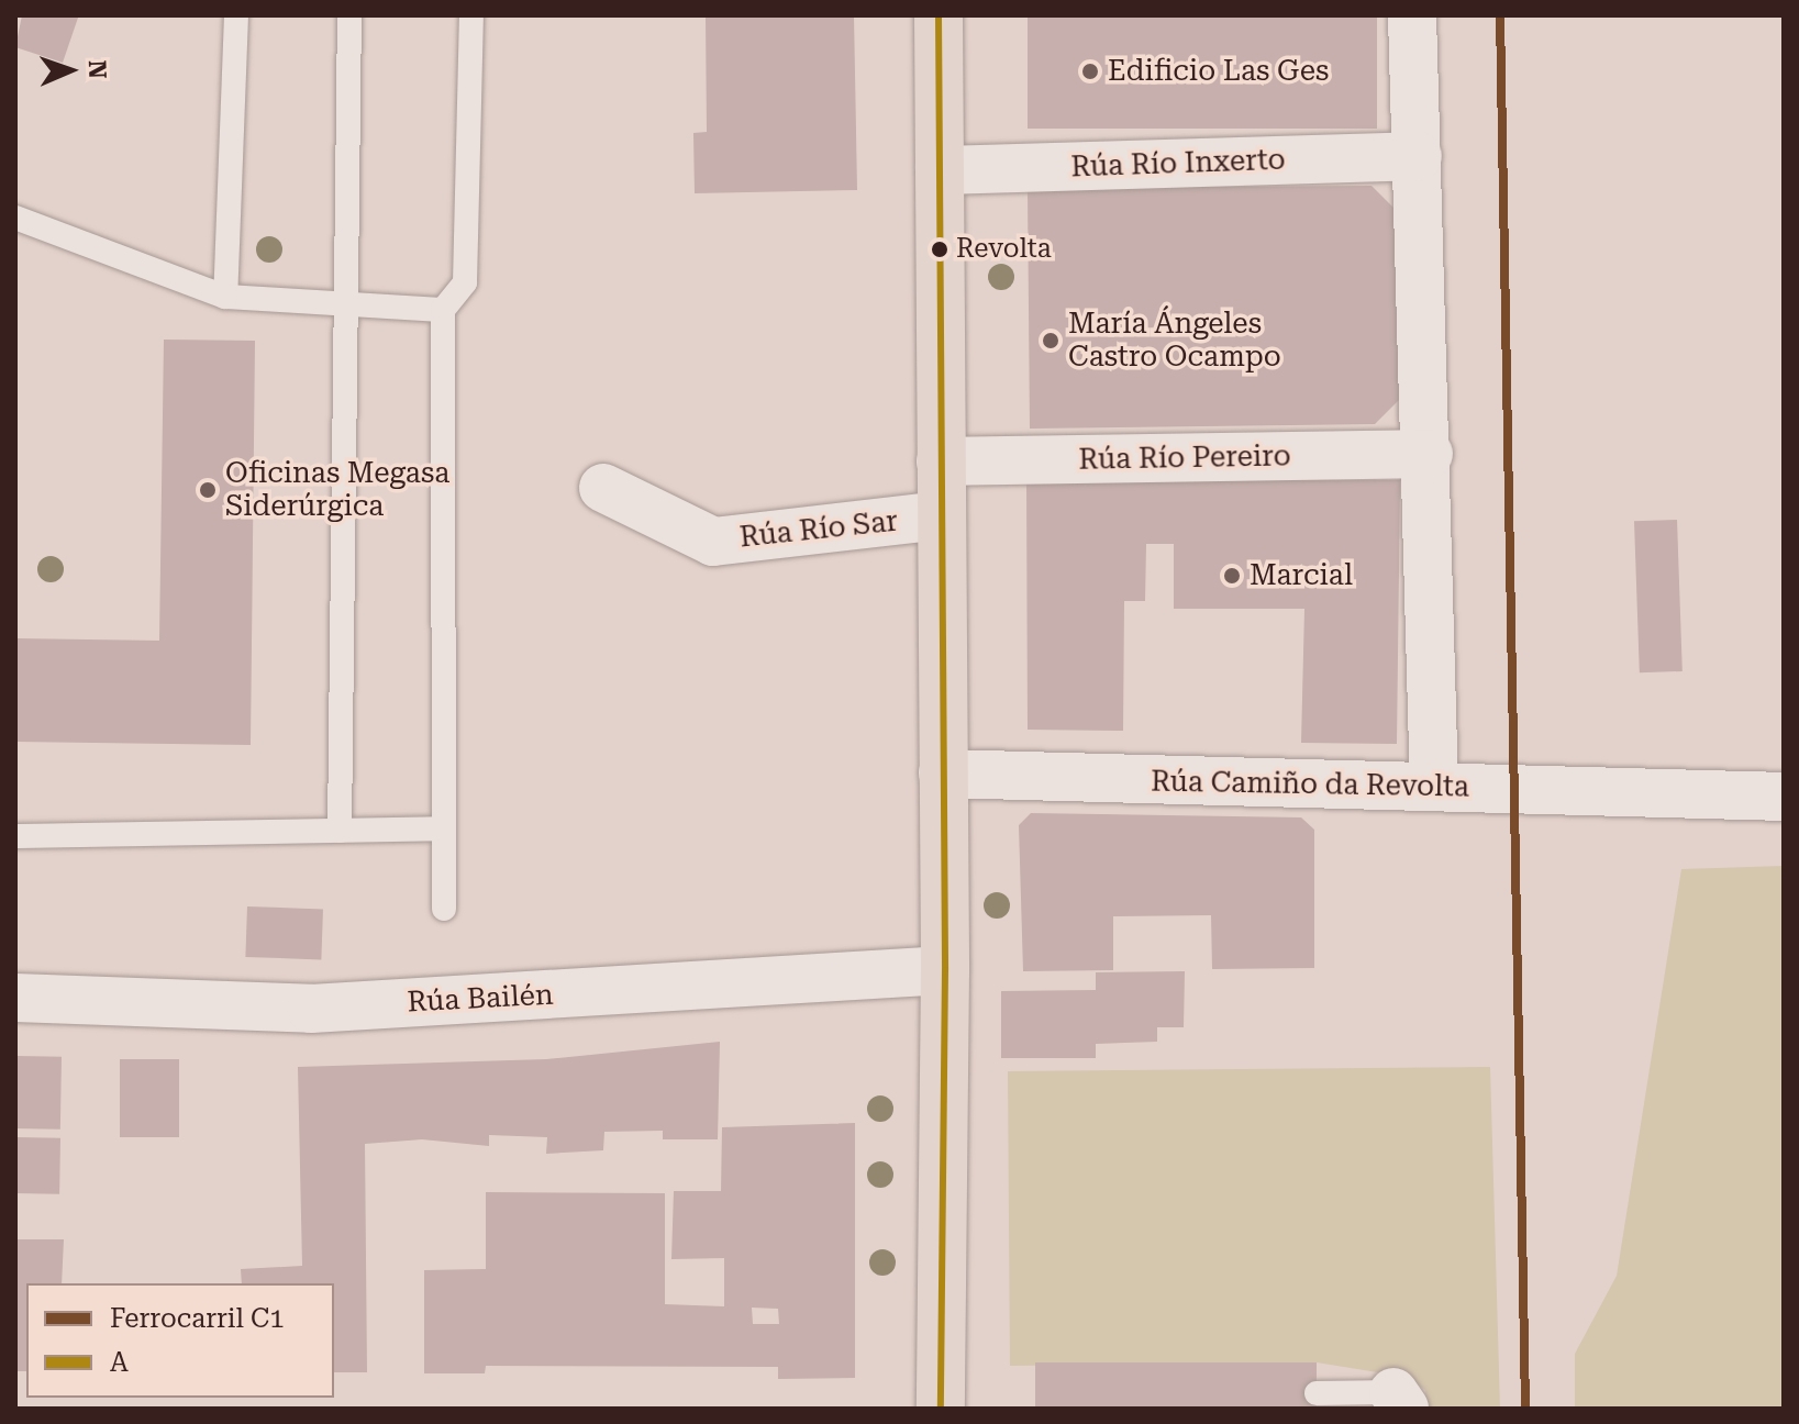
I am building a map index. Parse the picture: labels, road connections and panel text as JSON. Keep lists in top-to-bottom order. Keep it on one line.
{"streets":{"street":["Rúa Río Inxerto","Rúa Río Pereiro","Rúa Río Sar","Rúa Camiño da Revolta","Rúa Bailén"]},"places":["Edificio Las Ges","Revolta","María Ángeles Castro Ocampo","Oficinas Megasa Siderúrgica","Marcial"],"lines":["rail line C1","transit line A"],"legend":["Ferrocarril C1","A"],"north":"right"}
